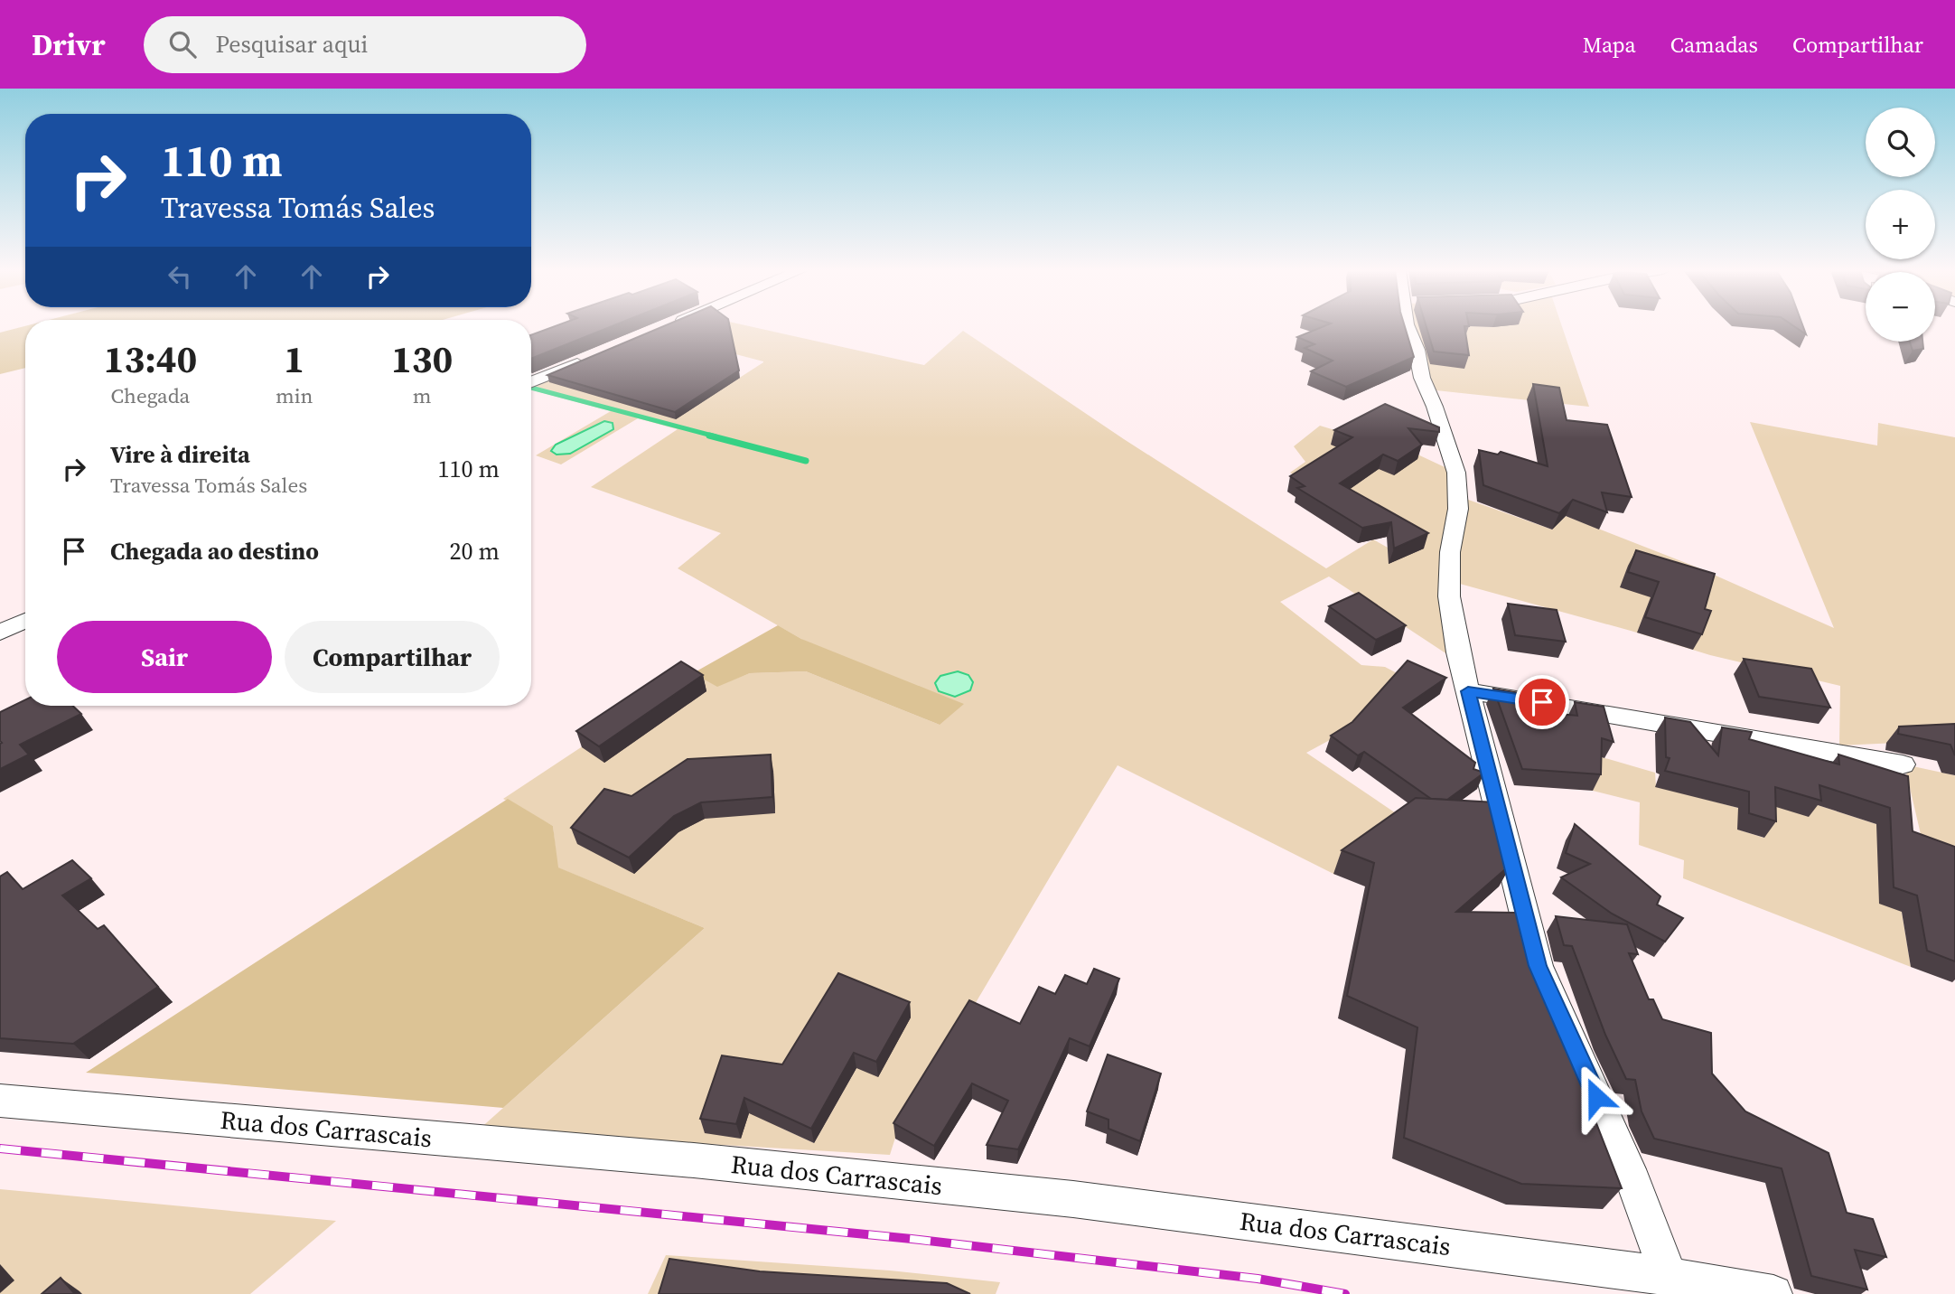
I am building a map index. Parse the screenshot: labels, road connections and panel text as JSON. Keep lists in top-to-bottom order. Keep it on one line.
{"streets":{"street":["Rua dos Carrascais"]},"page":{"header":"Drivr","search":"Pesquisar aqui","nav":["Mapa","Camadas","Compartilhar"],"map_buttons":["+","−"],"turn":["110 m","Travessa Tomás Sales"],"eta":["13:40","Chegada","1","min","130","m"],"list":[{"name":"Vire à direita","note":"Travessa Tomás Sales","value":"110 m"},{"name":"Chegada ao destino","value":"20 m"}],"buttons":["Sair","Compartilhar"]}}
